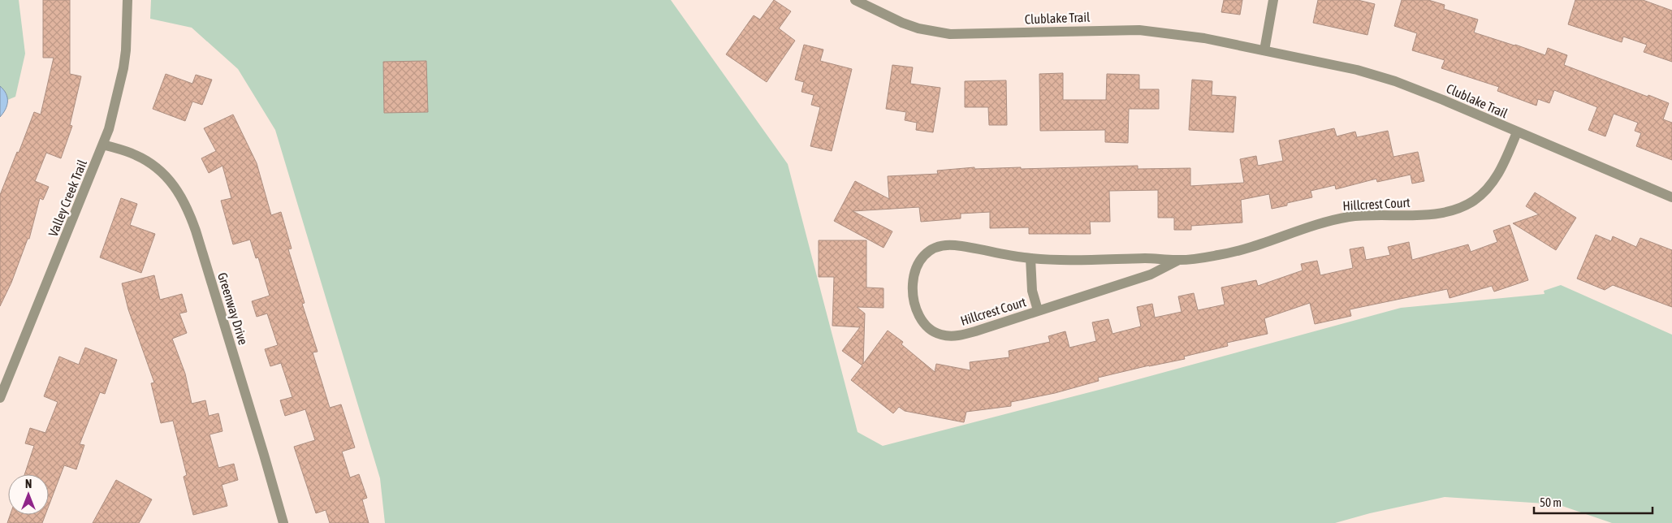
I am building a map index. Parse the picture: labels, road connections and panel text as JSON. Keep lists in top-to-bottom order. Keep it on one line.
{"streets":{"street":["Clublake Trail","Valley Creek Trail","Hillcrest Court","Greenway Drive"]},"crossings":[["Clublake Trail","Hillcrest Court"],["Valley Creek Trail","Greenway Drive"]],"scale_bar":"50 m","north":"top"}
